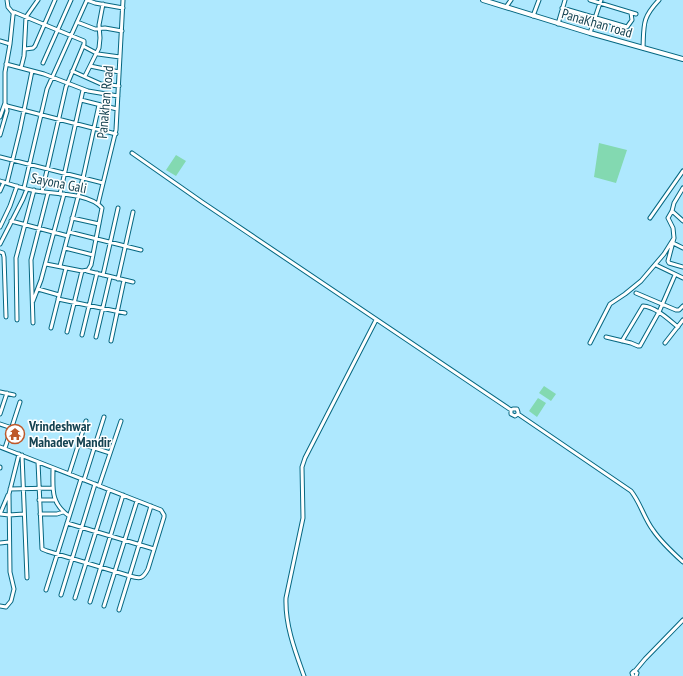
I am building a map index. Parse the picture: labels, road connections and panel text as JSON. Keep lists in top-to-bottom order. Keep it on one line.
{"streets":{"street":["PanaKhan road","Panakhan Road","Sayona Gali"]},"crossings":[["Panakhan Road","Sayona Gali"]],"places":{"temple":["Vrindeshwar Mahadev Mandir"]}}
